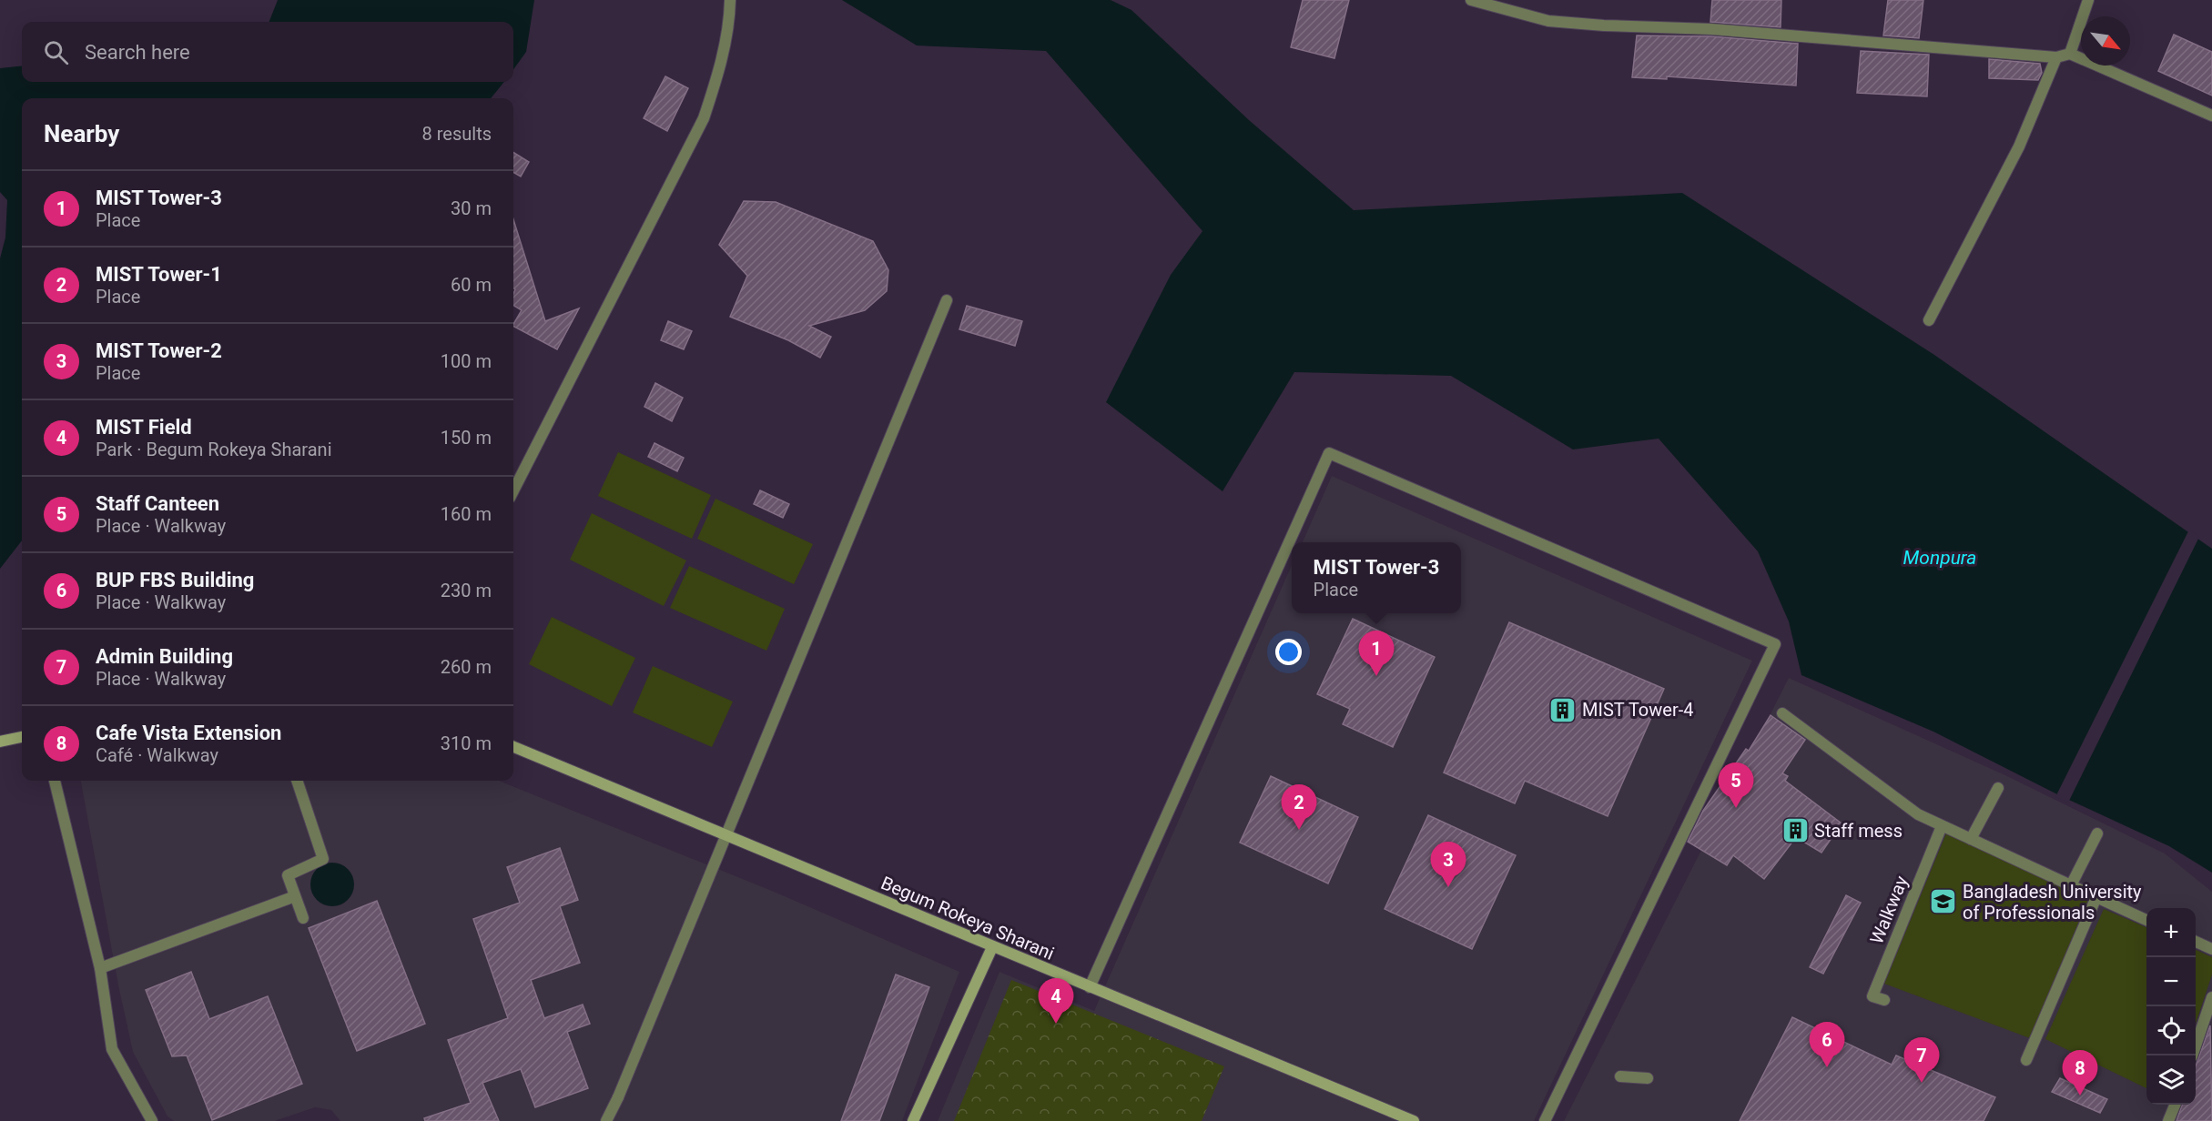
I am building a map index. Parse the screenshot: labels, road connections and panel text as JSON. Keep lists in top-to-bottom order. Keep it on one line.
{"streets":{"street":["Walkway","Begum Rokeya Sharani"]},"water":["Monpura"],"places":{"building":["MIST Tower-4","Staff mess"],"school or university":["Bangladesh University of Professionals"]},"north":"bottom right","page":{"search":"Search here","heading":["Nearby","8 results"],"list":[{"mark":"1","name":"MIST Tower-3","note":"Place","value":"30 m"},{"mark":"2","name":"MIST Tower-1","note":"Place","value":"60 m"},{"mark":"3","name":"MIST Tower-2","note":"Place","value":"100 m"},{"mark":"4","name":"MIST Field","note":"Park · Begum Rokeya Sharani","value":"150 m"},{"mark":"5","name":"Staff Canteen","note":"Place · Walkway","value":"160 m"},{"mark":"6","name":"BUP FBS Building","note":"Place · Walkway","value":"230 m"},{"mark":"7","name":"Admin Building","note":"Place · Walkway","value":"260 m"},{"mark":"8","name":"Cafe Vista Extension","note":"Café · Walkway","value":"310 m"}],"popup":["MIST Tower-3","Place"],"pins":["1","5","2","3","4","6","7","8"],"map_buttons":["+","−"]}}
